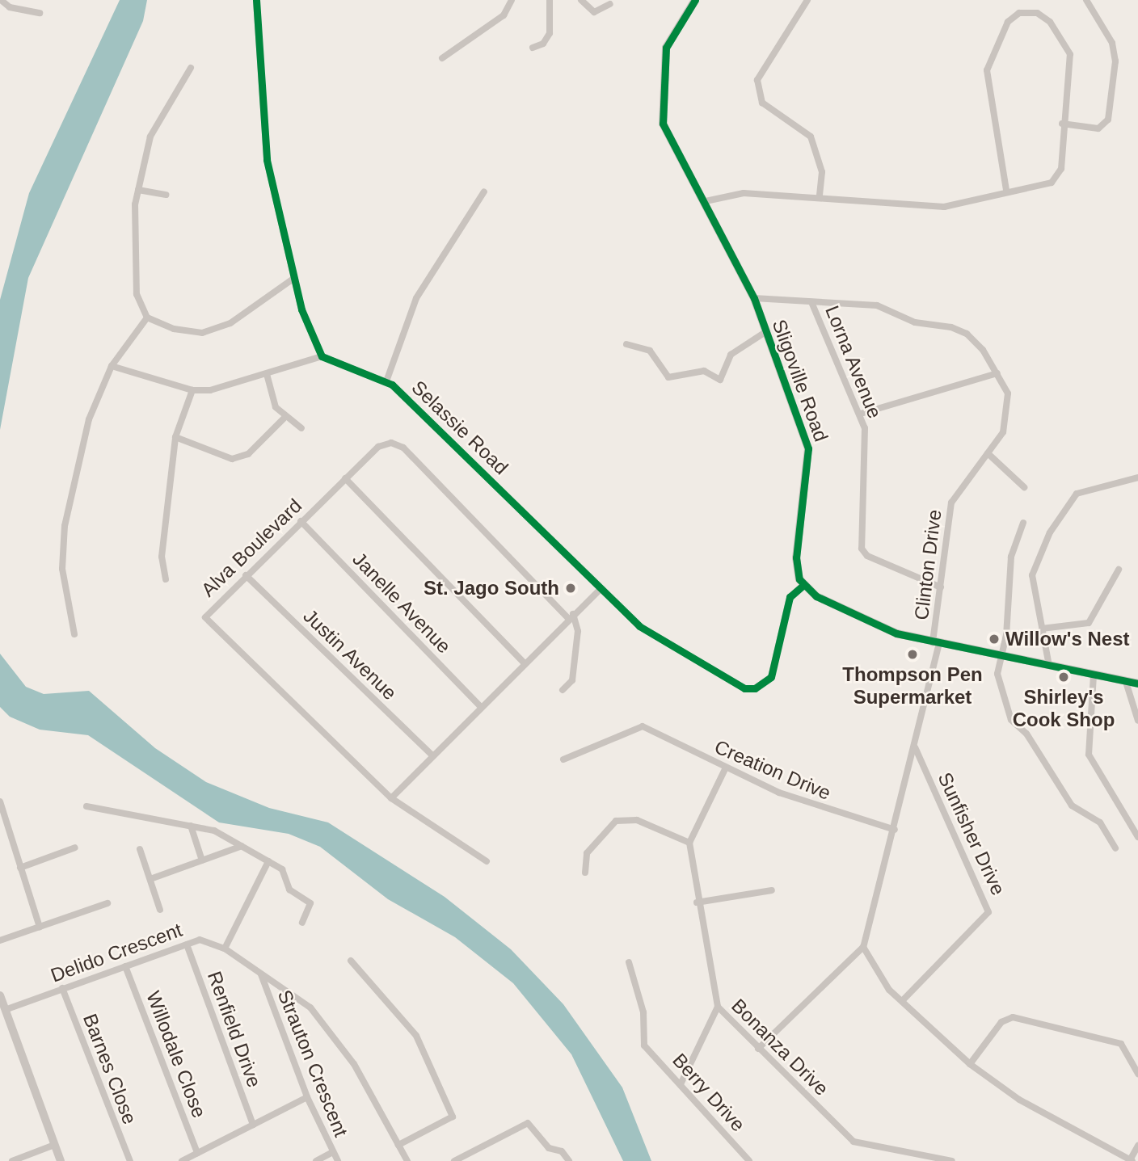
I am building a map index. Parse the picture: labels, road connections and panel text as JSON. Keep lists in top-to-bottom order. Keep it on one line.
{"streets":{"street":["Lorna Avenue","Sligoville Road","Selassie Road","Alva Boulevard","Clinton Drive","Janelle Avenue","Justin Avenue","Creation Drive","Sunfisher Drive","Delido Crescent","Renfield Drive","Bonanza Drive","Willodale Close","Strauton Crescent","Barnes Close","Berry Drive"]},"crossings":[["Lorna Avenue","Clinton Drive"],["Sligoville Road","Selassie Road"],["Sligoville Road","Clinton Drive"],["Alva Boulevard","Janelle Avenue"],["Alva Boulevard","Justin Avenue"],["Clinton Drive","Creation Drive"],["Clinton Drive","Sunfisher Drive"],["Delido Crescent","Renfield Drive"],["Delido Crescent","Willodale Close"],["Delido Crescent","Strauton Crescent"],["Delido Crescent","Barnes Close"]],"places":["St. Jago South","Willow's Nest","Thompson Pen Supermarket","Shirley's Cook Shop"]}
